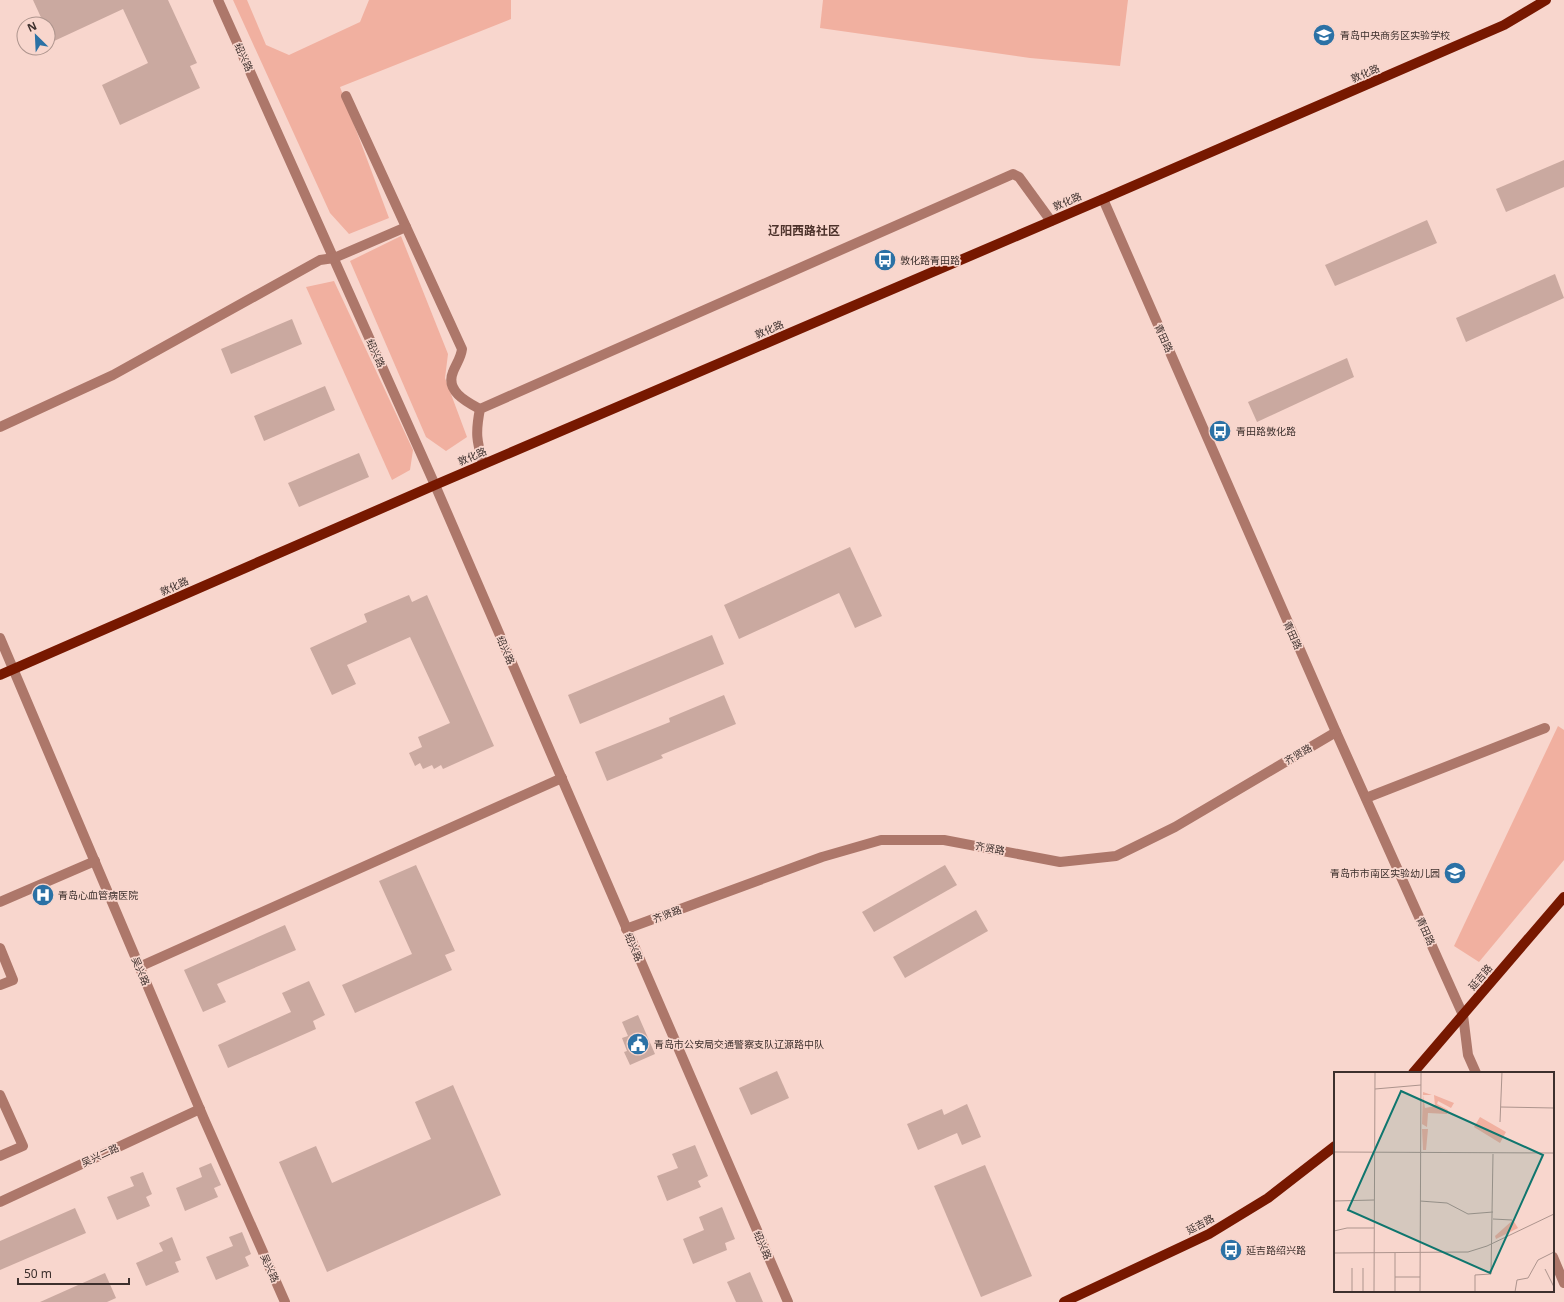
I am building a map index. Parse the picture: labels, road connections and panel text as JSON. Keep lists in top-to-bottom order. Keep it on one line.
{"streets":{"main road":["敦化路","延吉路"],"street":["绍兴路","青田路","齐贤路","吴兴路","吴兴二路"]},"crossings":[["绍兴路","敦化路"],["绍兴路","齐贤路"],["敦化路","青田路"],["敦化路","吴兴路"],["青田路","齐贤路"],["青田路","延吉路"],["吴兴路","吴兴二路"]],"districts":["辽阳西路社区"],"places":{"school or university":["青岛中央商务区实验学校","青岛市市南区实验幼儿园"],"bus stop":["敦化路青田路","青田路敦化路","延吉路绍兴路"],"hospital":["青岛心血管病医院"],"public building":["青岛市公安局交通警察支队辽源路中队"]},"scale_bar":"50 m","north":"top left"}
